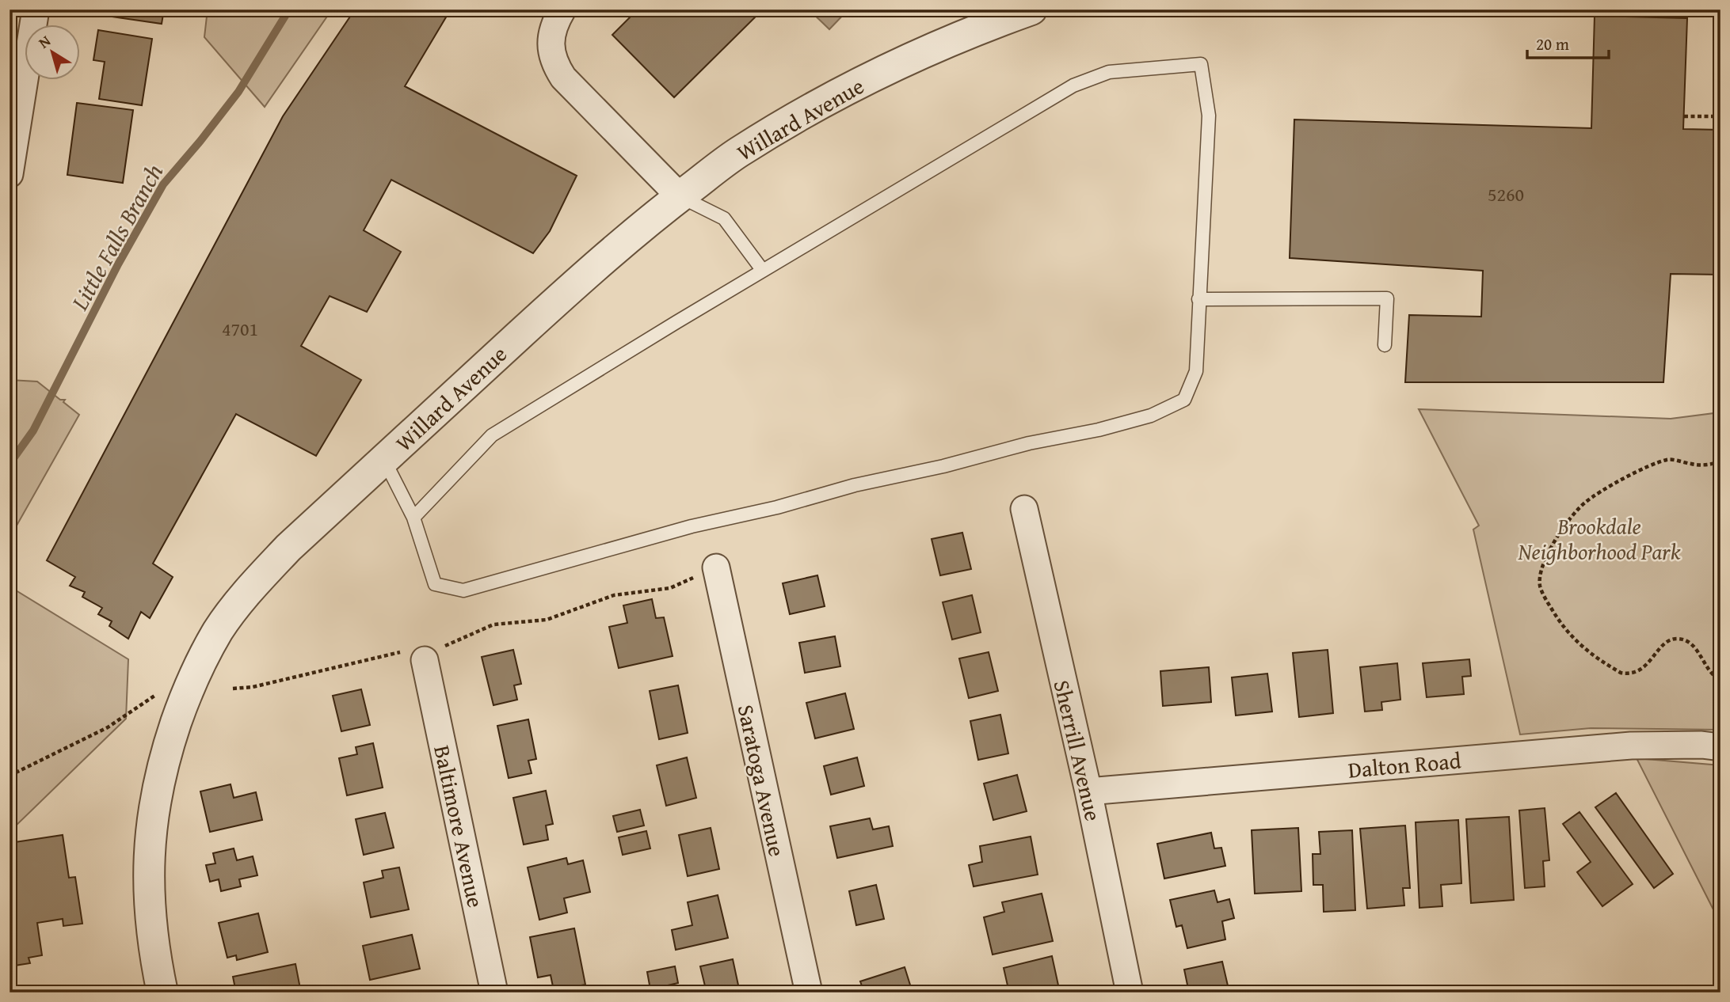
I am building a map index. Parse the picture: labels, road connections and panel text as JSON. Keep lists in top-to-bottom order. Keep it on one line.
{"streets":{"street":["Willard Avenue","Sherrill Avenue","Dalton Road","Saratoga Avenue","Baltimore Avenue"]},"crossings":[["Sherrill Avenue","Dalton Road"]],"water":["Little Falls Branch"],"parks":["Brookdale Neighborhood Park"],"house_numbers":["5260","4701"],"scale_bar":"20 m","north":"top left"}
